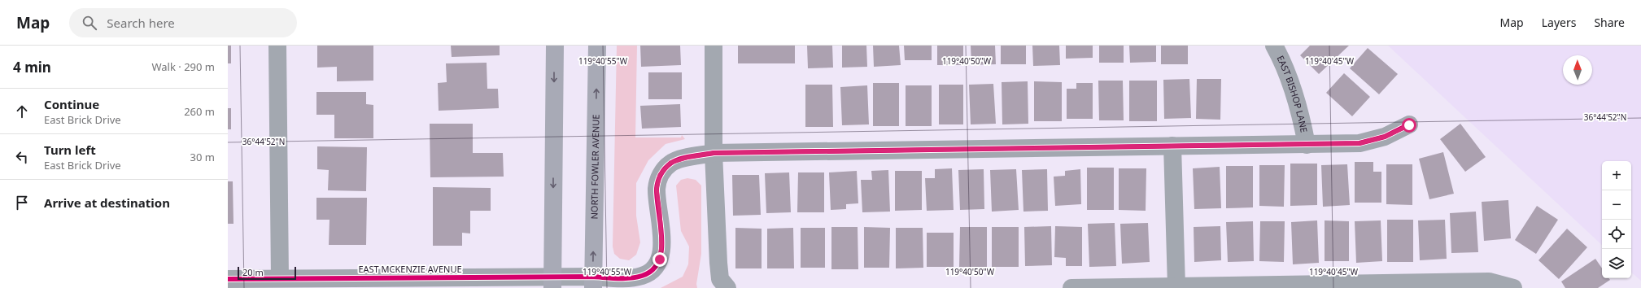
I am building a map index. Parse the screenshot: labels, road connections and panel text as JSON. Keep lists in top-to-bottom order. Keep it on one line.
{"streets":{"main road":["NORTH FOWLER AVENUE"],"street":["EAST BISHOP LANE","EAST MCKENZIE AVENUE"]},"crossings":[["EAST BISHOP LANE","EAST MCKENZIE AVENUE"],["NORTH FOWLER AVENUE","EAST MCKENZIE AVENUE"]],"scale_bar":"20 m","north":"top","page":{"header":"Map","search":"Search here","nav":["Map","Layers","Share"],"heading":["4 min","Walk · 290 m"],"list":[["Continue","East Brick Drive","260 m"],["Turn left","East Brick Drive","30 m"],"Arrive at destination"],"map_buttons":["+","−"],"scale":"20 m"},"coordinates":["119°40'55\"W","119°40'50\"W","119°40'45\"W","36°44'52\"N"]}
